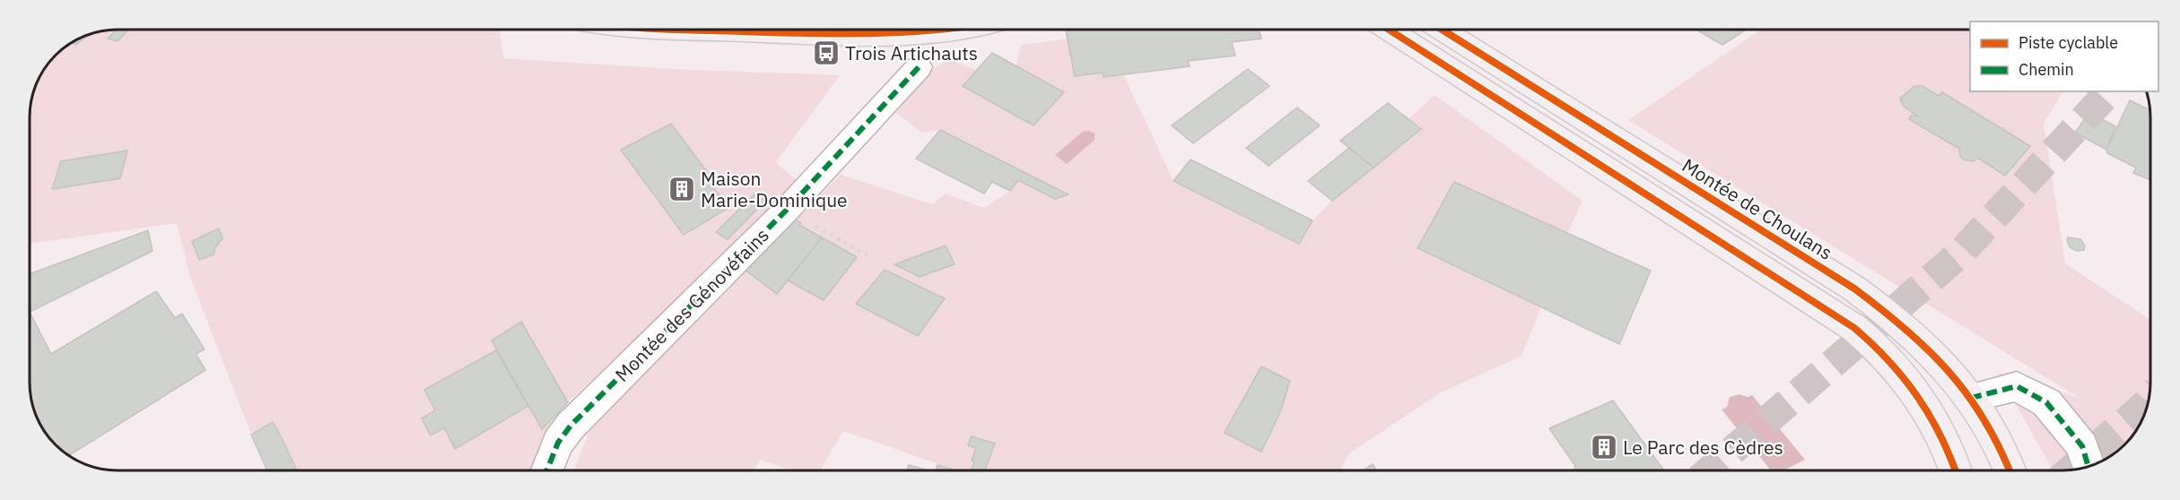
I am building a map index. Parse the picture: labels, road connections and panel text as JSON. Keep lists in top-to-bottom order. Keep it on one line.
{"streets":{"main road":["Montée de Choulans"],"street":["Montée des Génovéfains"]},"places":{"bus stop":["Trois Artichauts"],"building":["Maison Marie-Dominique","Le Parc des Cèdres"]},"legend":["Piste cyclable","Chemin"]}
